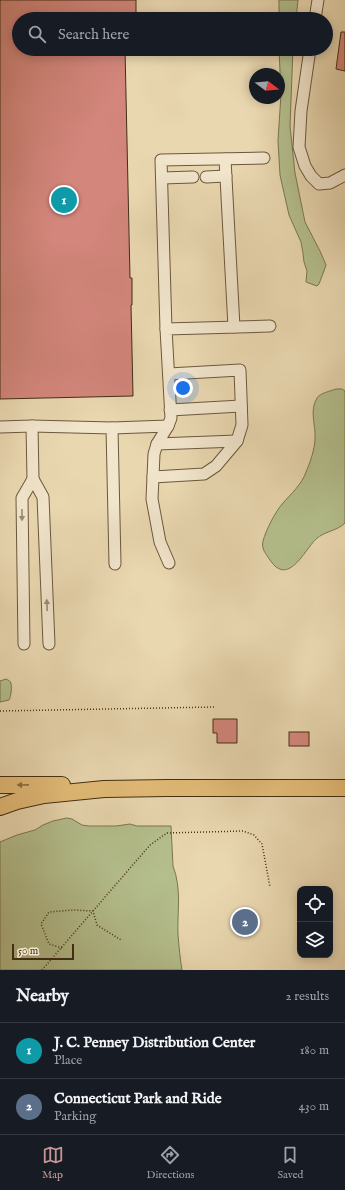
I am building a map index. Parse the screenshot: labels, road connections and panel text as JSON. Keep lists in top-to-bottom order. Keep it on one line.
{"scale_bar":"50 m","north":"right","page":{"search":"Search here","pins":["1","2"],"scale":"50 m","heading":["Nearby","2 results"],"list":[{"mark":"1","name":"J. C. Penney Distribution Center","note":"Place","value":"180 m"},{"mark":"2","name":"Connecticut Park and Ride","note":"Parking","value":"430 m"}],"nav":["Map","Directions","Saved"]}}
